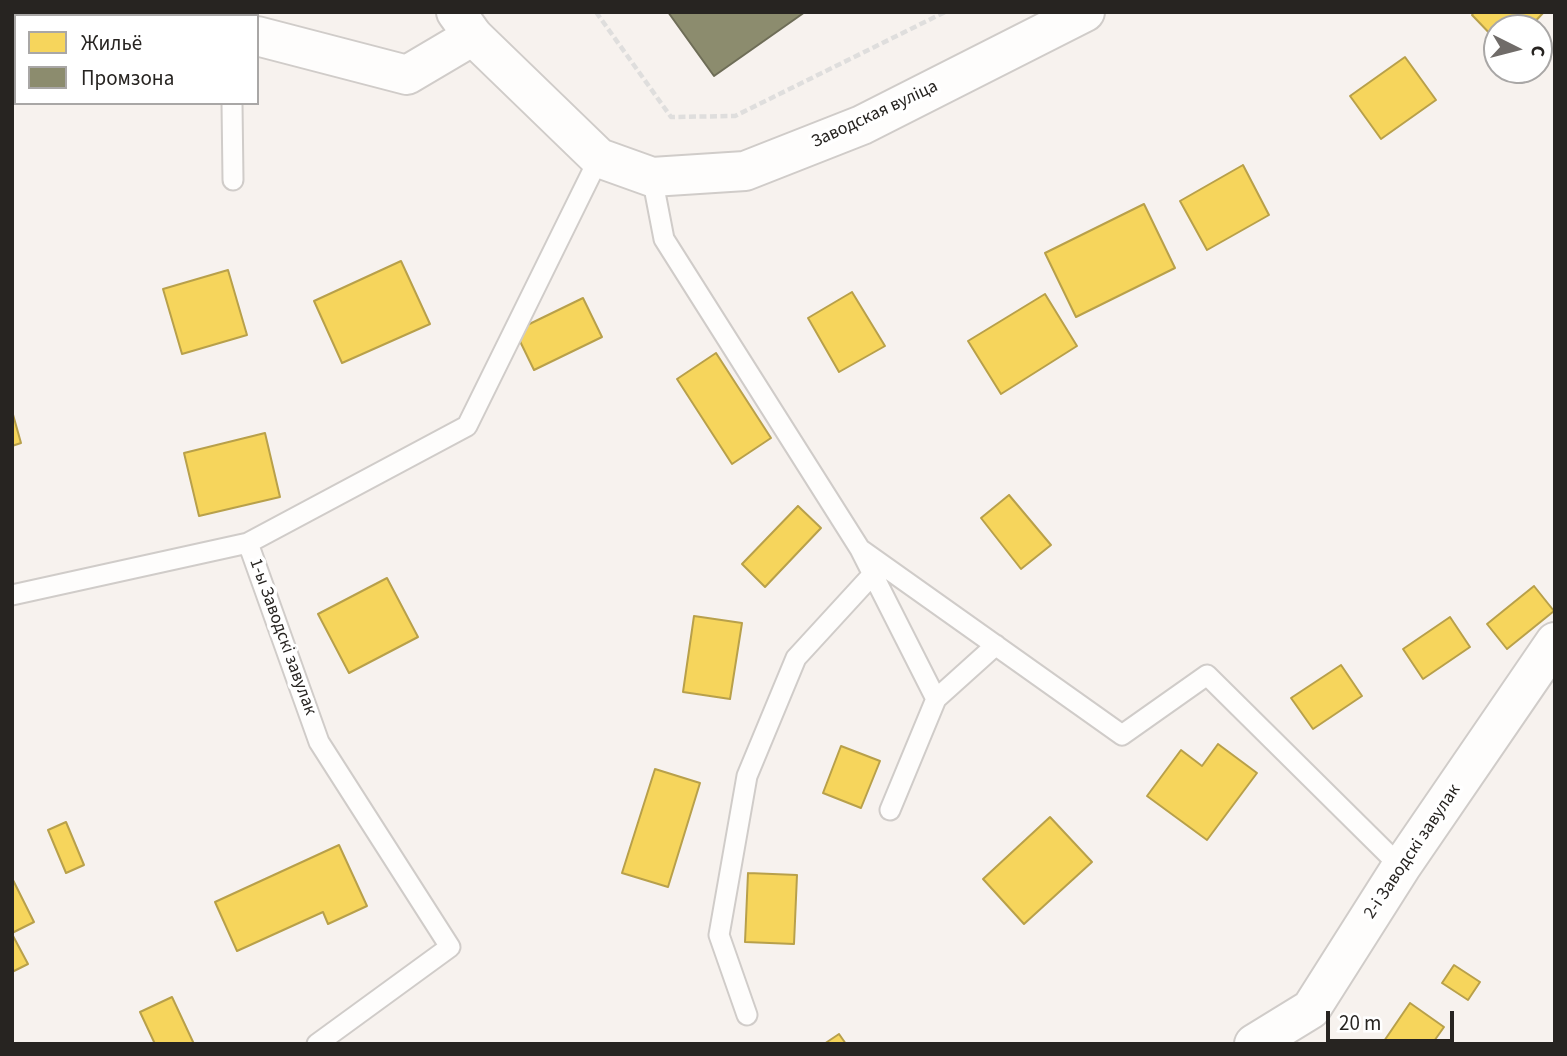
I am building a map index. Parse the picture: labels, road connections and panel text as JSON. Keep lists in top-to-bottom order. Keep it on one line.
{"streets":{"street":["Заводская вуліца","2-і Заводскі завулак"],"lane":["1-ы Заводскі завулак"]},"crossings":[["Заводская вуліца","1-ы Заводскі завулак"]],"legend":["Жильё","Промзона"],"scale_bar":"20 m","north":"right"}
